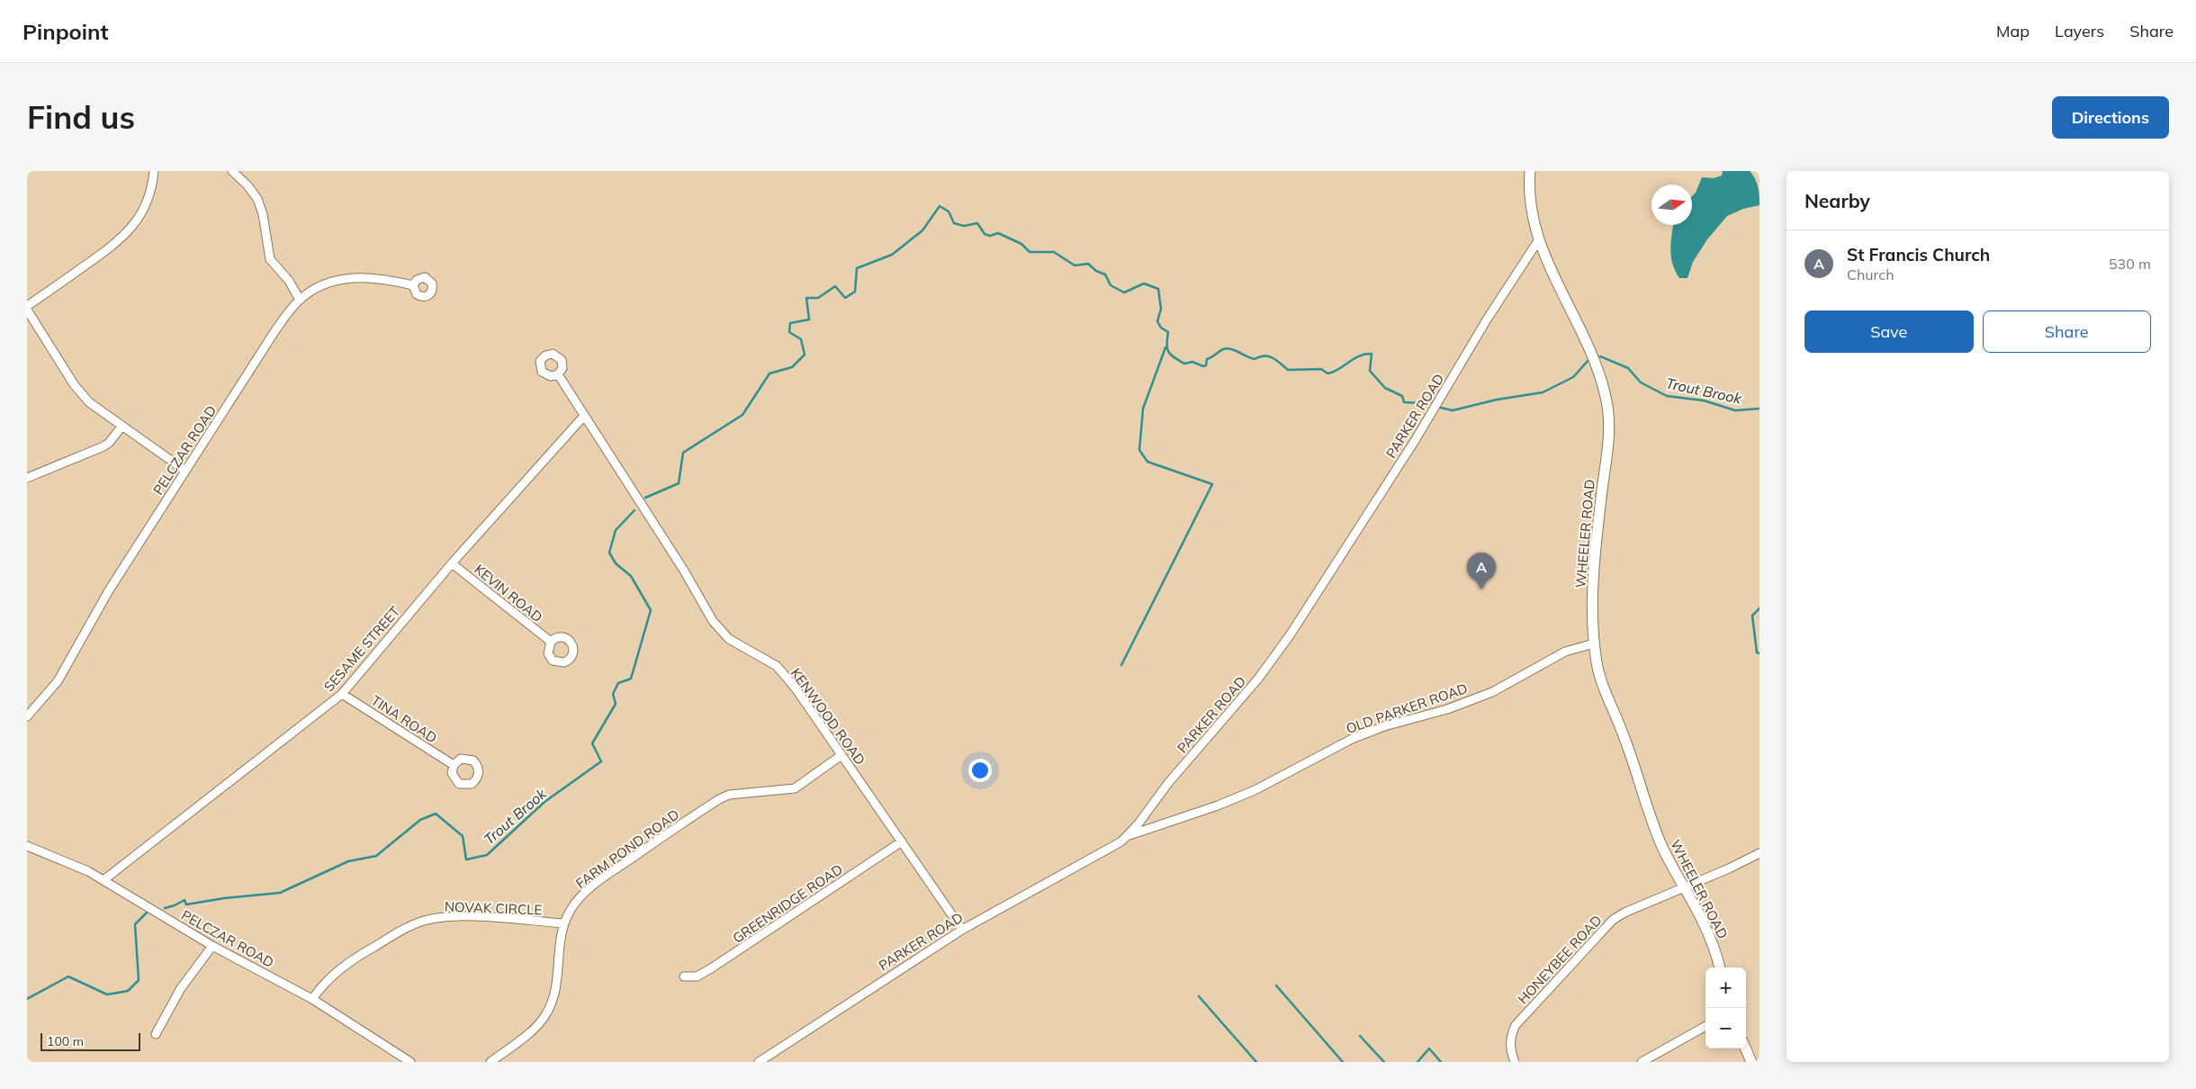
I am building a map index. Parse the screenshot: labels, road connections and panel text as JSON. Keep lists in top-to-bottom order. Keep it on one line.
{"streets":{"street":["PARKER ROAD","PELCZAR ROAD","WHEELER ROAD","KEVIN ROAD","SESAME STREET","OLD PARKER ROAD","KENWOOD ROAD","TINA ROAD","FARM POND ROAD","GREENRIDGE ROAD","NOVAK CIRCLE","HONEYBEE ROAD"]},"crossings":[["PARKER ROAD","WHEELER ROAD"],["PARKER ROAD","OLD PARKER ROAD"],["PARKER ROAD","KENWOOD ROAD"],["PELCZAR ROAD","SESAME STREET"],["PELCZAR ROAD","NOVAK CIRCLE"],["WHEELER ROAD","OLD PARKER ROAD"],["WHEELER ROAD","HONEYBEE ROAD"],["KEVIN ROAD","SESAME STREET"],["SESAME STREET","KENWOOD ROAD"],["SESAME STREET","TINA ROAD"],["KENWOOD ROAD","FARM POND ROAD"],["KENWOOD ROAD","GREENRIDGE ROAD"],["FARM POND ROAD","NOVAK CIRCLE"]],"water":["Trout Brook"],"scale_bar":"100 m","north":"right","page":{"header":"Pinpoint","nav":["Map","Layers","Share"],"buttons":["Directions",["Save","Share"]],"title":"Find us","heading":"Nearby","list":[{"mark":"A","name":"St Francis Church","note":"Church","value":"530 m"}],"pins":"A","map_buttons":["+","−"],"scale":"100 m"}}
